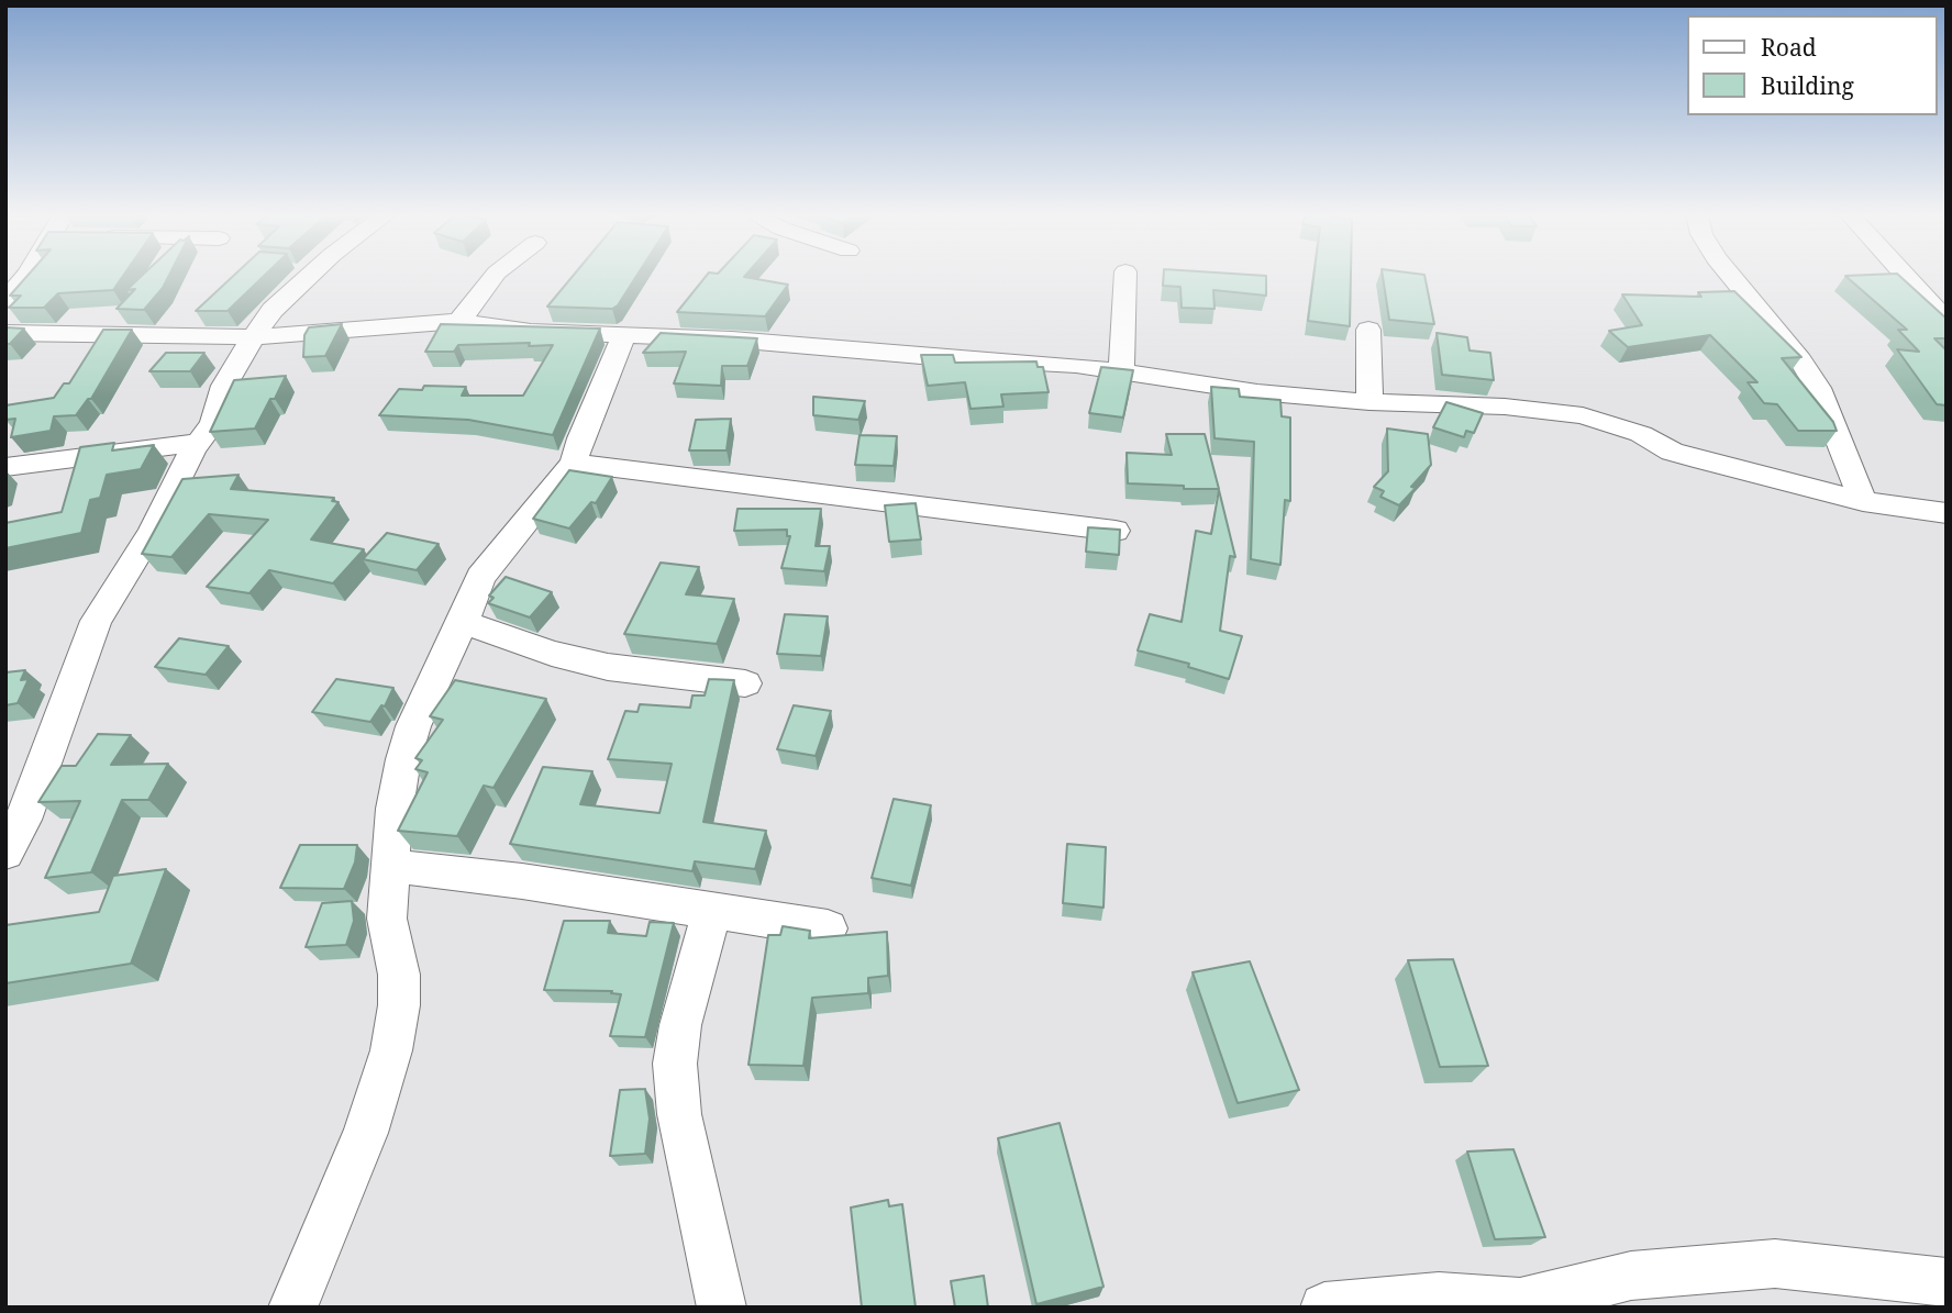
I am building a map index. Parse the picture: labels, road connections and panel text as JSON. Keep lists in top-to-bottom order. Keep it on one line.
{"legend":["Road","Building"]}
